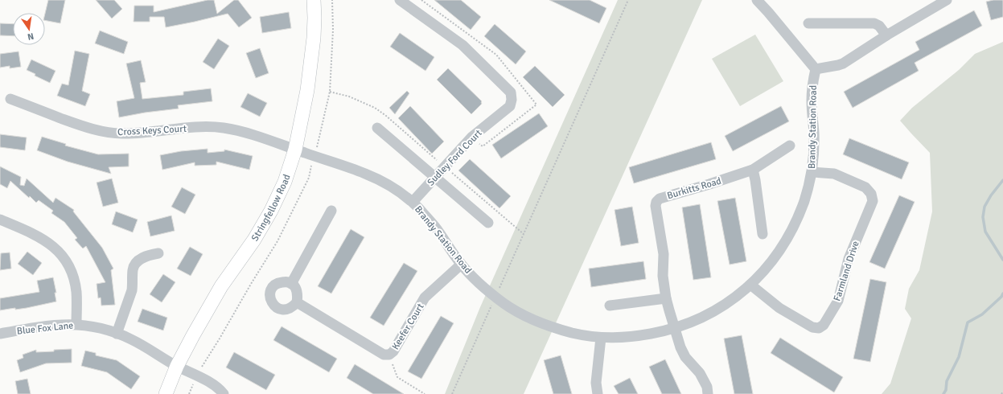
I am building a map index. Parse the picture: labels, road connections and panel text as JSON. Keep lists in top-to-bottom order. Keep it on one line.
{"streets":{"main road":["Stringfellow Road"],"street":["Brandy Station Road","Cross Keys Court","Sudley Ford Court","Burkitts Road","Farmland Drive","Keefer Court","Blue Fox Lane"]},"crossings":[["Brandy Station Road","Cross Keys Court"],["Brandy Station Road","Sudley Ford Court"],["Brandy Station Road","Burkitts Road"],["Brandy Station Road","Stringfellow Road"],["Brandy Station Road","Farmland Drive"],["Brandy Station Road","Keefer Court"],["Cross Keys Court","Stringfellow Road"],["Stringfellow Road","Blue Fox Lane"]],"north":"bottom"}
